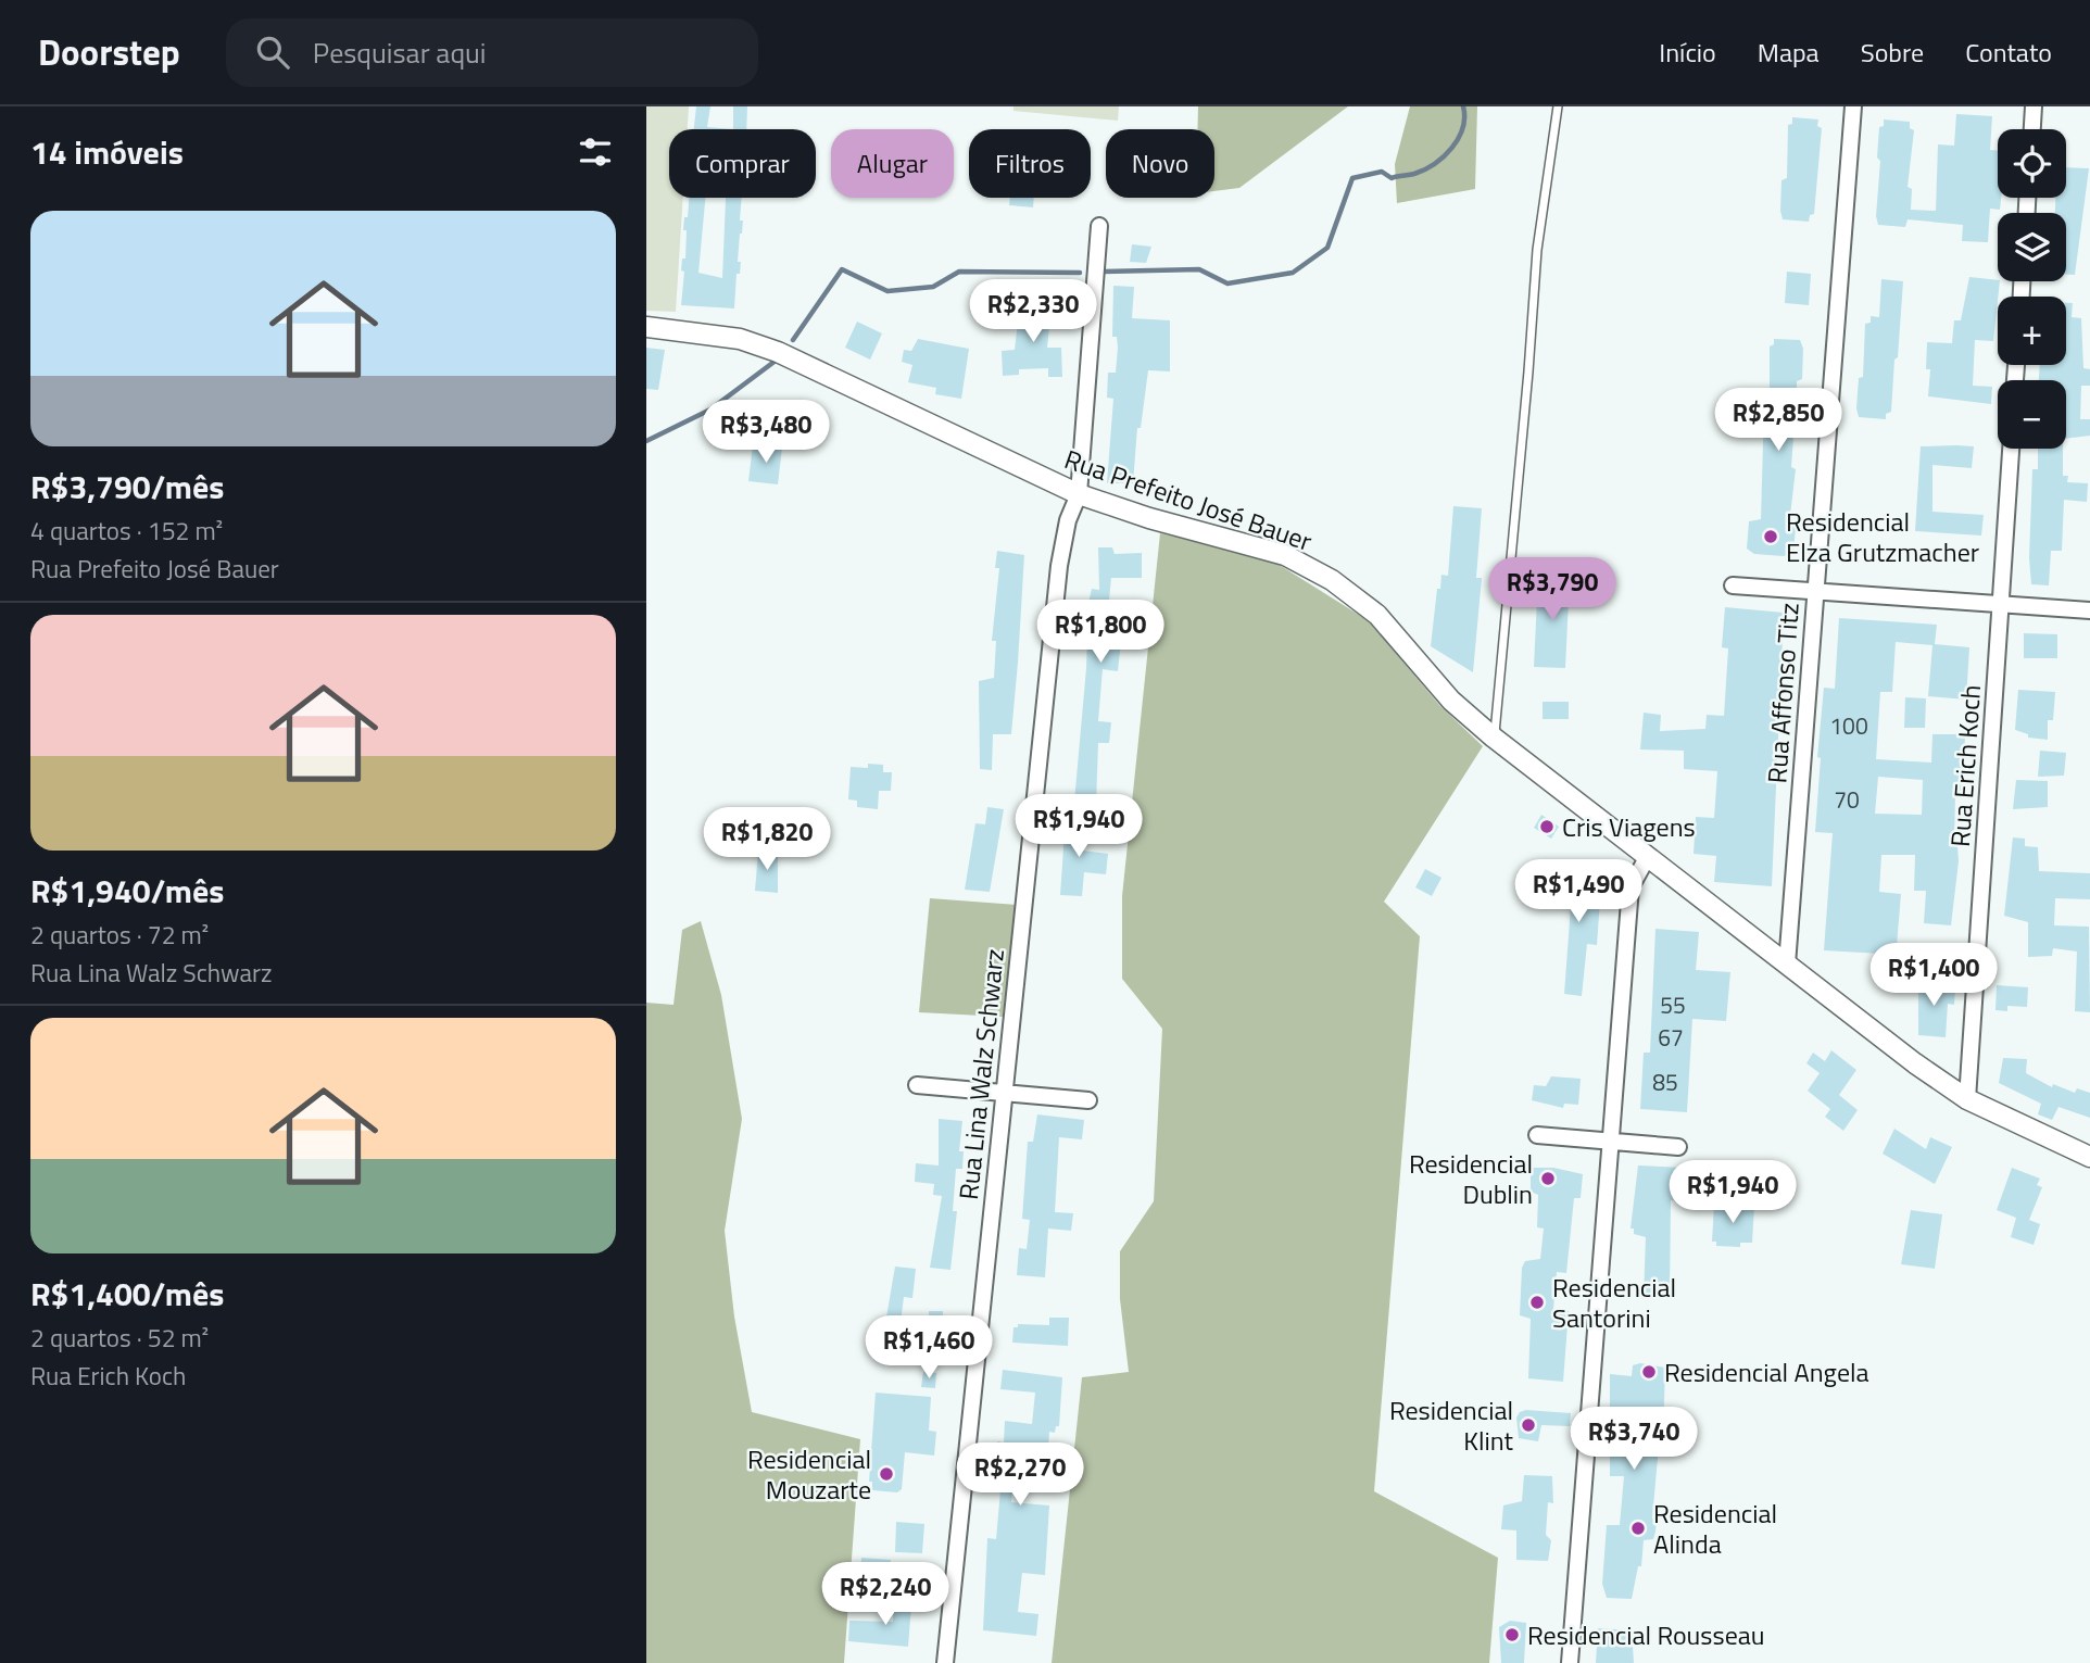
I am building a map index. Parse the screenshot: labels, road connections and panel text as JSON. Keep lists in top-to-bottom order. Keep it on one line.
{"streets":{"street":["Rua Prefeito José Bauer","Rua Affonso Titz","Rua Erich Koch","Rua Lina Walz Schwarz"]},"crossings":[["Rua Prefeito José Bauer","Rua Affonso Titz"],["Rua Prefeito José Bauer","Rua Erich Koch"],["Rua Prefeito José Bauer","Rua Lina Walz Schwarz"]],"places":["Residencial Elza Grutzmacher","Cris Viagens","Residencial Dublin","Residencial Santorini","Residencial Angela","Residencial Klint","Residencial Mouzarte","Residencial Alinda","Residencial Rousseau"],"house_numbers":["100","70","55","67","85"],"page":{"header":"Doorstep","search":"Pesquisar aqui","nav":["Início","Mapa","Sobre","Contato"],"heading":"14 imóveis","map_buttons":["+","−"],"chip":["Comprar","Alugar","Filtros","Novo"],"list":[{"name":"R$3,790/mês","note":"4 quartos · 152 m² · Rua Prefeito José Bauer"},{"name":"R$1,940/mês","note":"2 quartos · 72 m² · Rua Lina Walz Schwarz"},{"name":"R$1,400/mês","note":"2 quartos · 52 m² · Rua Erich Koch"}],"price":["R$2,330","R$2,850","R$3,480","R$3,790","R$1,800","R$1,940","R$1,820","R$1,490","R$1,400","R$1,940","R$1,460","R$3,740","R$2,270","R$2,240"]}}
